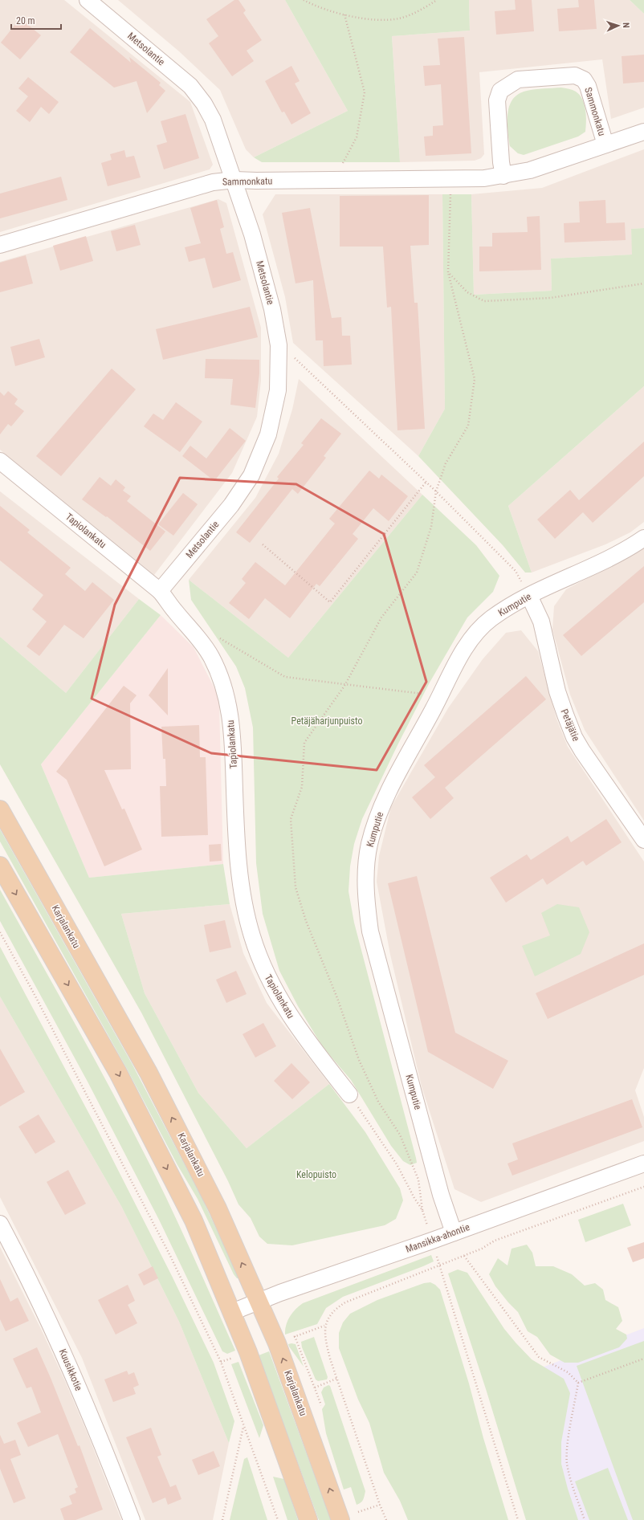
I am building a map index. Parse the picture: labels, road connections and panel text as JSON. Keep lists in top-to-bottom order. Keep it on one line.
{"streets":{"main road":["Karjalankatu"],"street":["Metsolantie","Sammonkatu","Tapiolankatu","Kumputie","Petäjätie","Mansikka-ahontie","Kuusikkotie"]},"crossings":[["Metsolantie","Sammonkatu"],["Metsolantie","Tapiolankatu"],["Kumputie","Petäjätie"],["Kumputie","Mansikka-ahontie"],["Karjalankatu","Mansikka-ahontie"]],"parks":["Petäjäharjunpuisto","Kelopuisto"],"scale_bar":"20 m","north":"right"}
